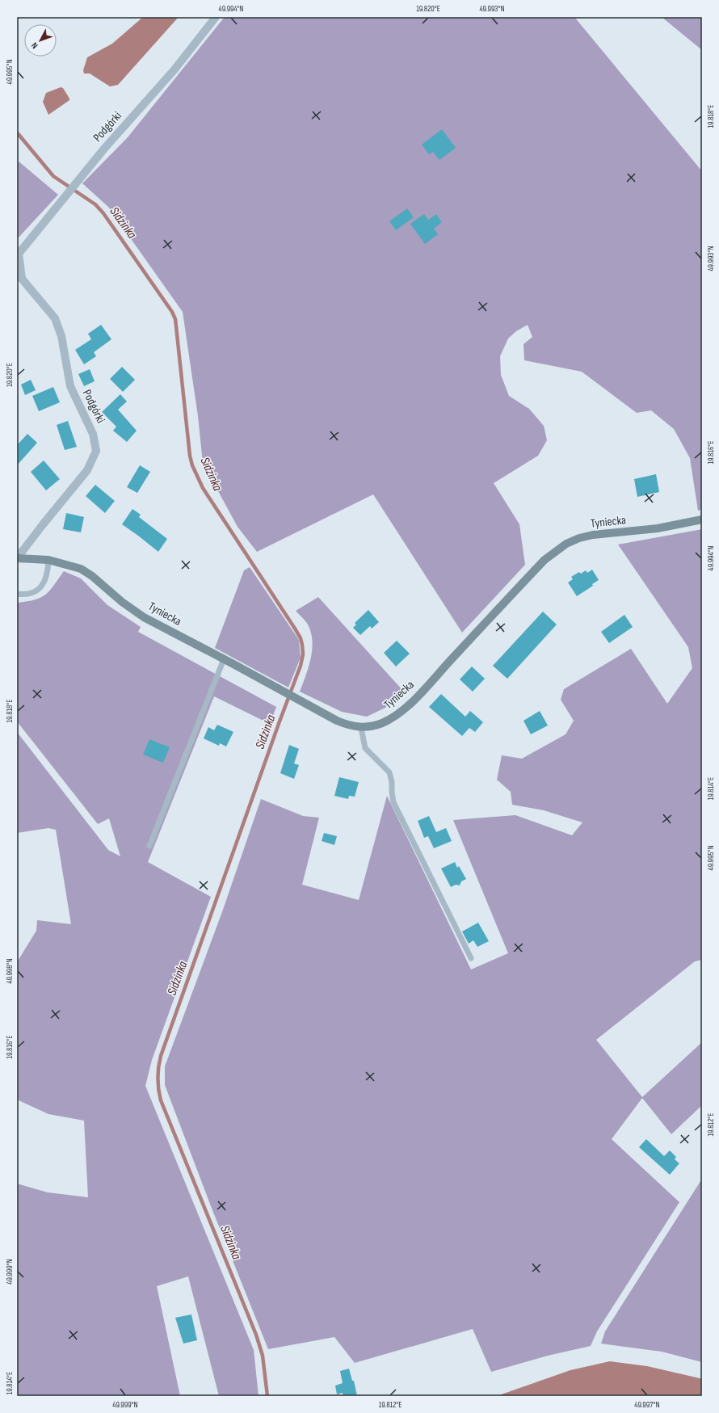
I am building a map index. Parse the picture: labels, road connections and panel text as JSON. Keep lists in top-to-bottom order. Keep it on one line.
{"streets":{"street":["Podgórki","Tyniecka"]},"crossings":[["Podgórki","Tyniecka"]],"water":["Sidzinka"],"north":"bottom left","coordinates":["49.994°N","19.820°E","49.993°N","49.995°N","19.818°E","19.816°E","19.814°E","49.998°N","19.812°E","49.999°N","49.997°N"]}
